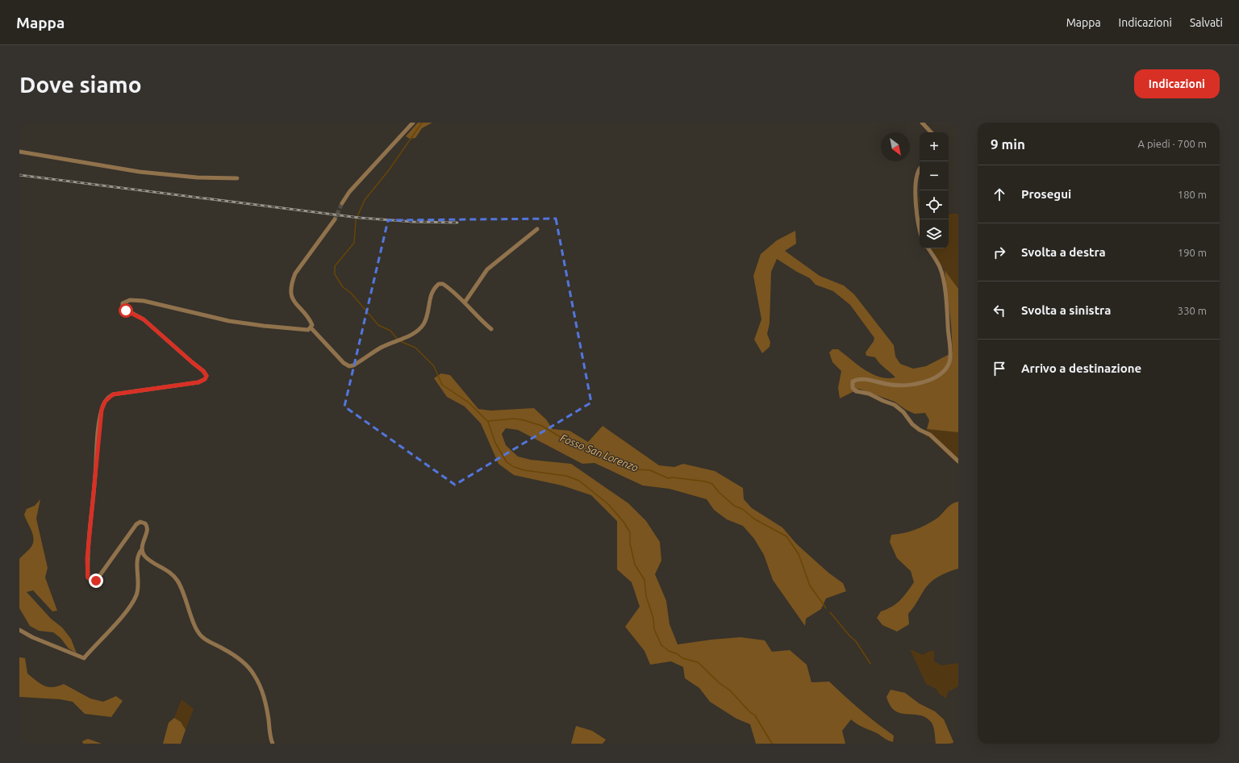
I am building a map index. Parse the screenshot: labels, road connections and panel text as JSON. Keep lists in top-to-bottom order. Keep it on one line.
{"water":["Fosso San Lorenzo"],"north":"bottom right","page":{"header":"Mappa","nav":["Mappa","Indicazioni","Salvati"],"buttons":"Indicazioni","title":"Dove siamo","heading":["9 min","A piedi · 700 m"],"map_buttons":["+","−"],"list":[["Prosegui","180 m"],["Svolta a destra","190 m"],["Svolta a sinistra","330 m"],"Arrivo a destinazione"]}}
